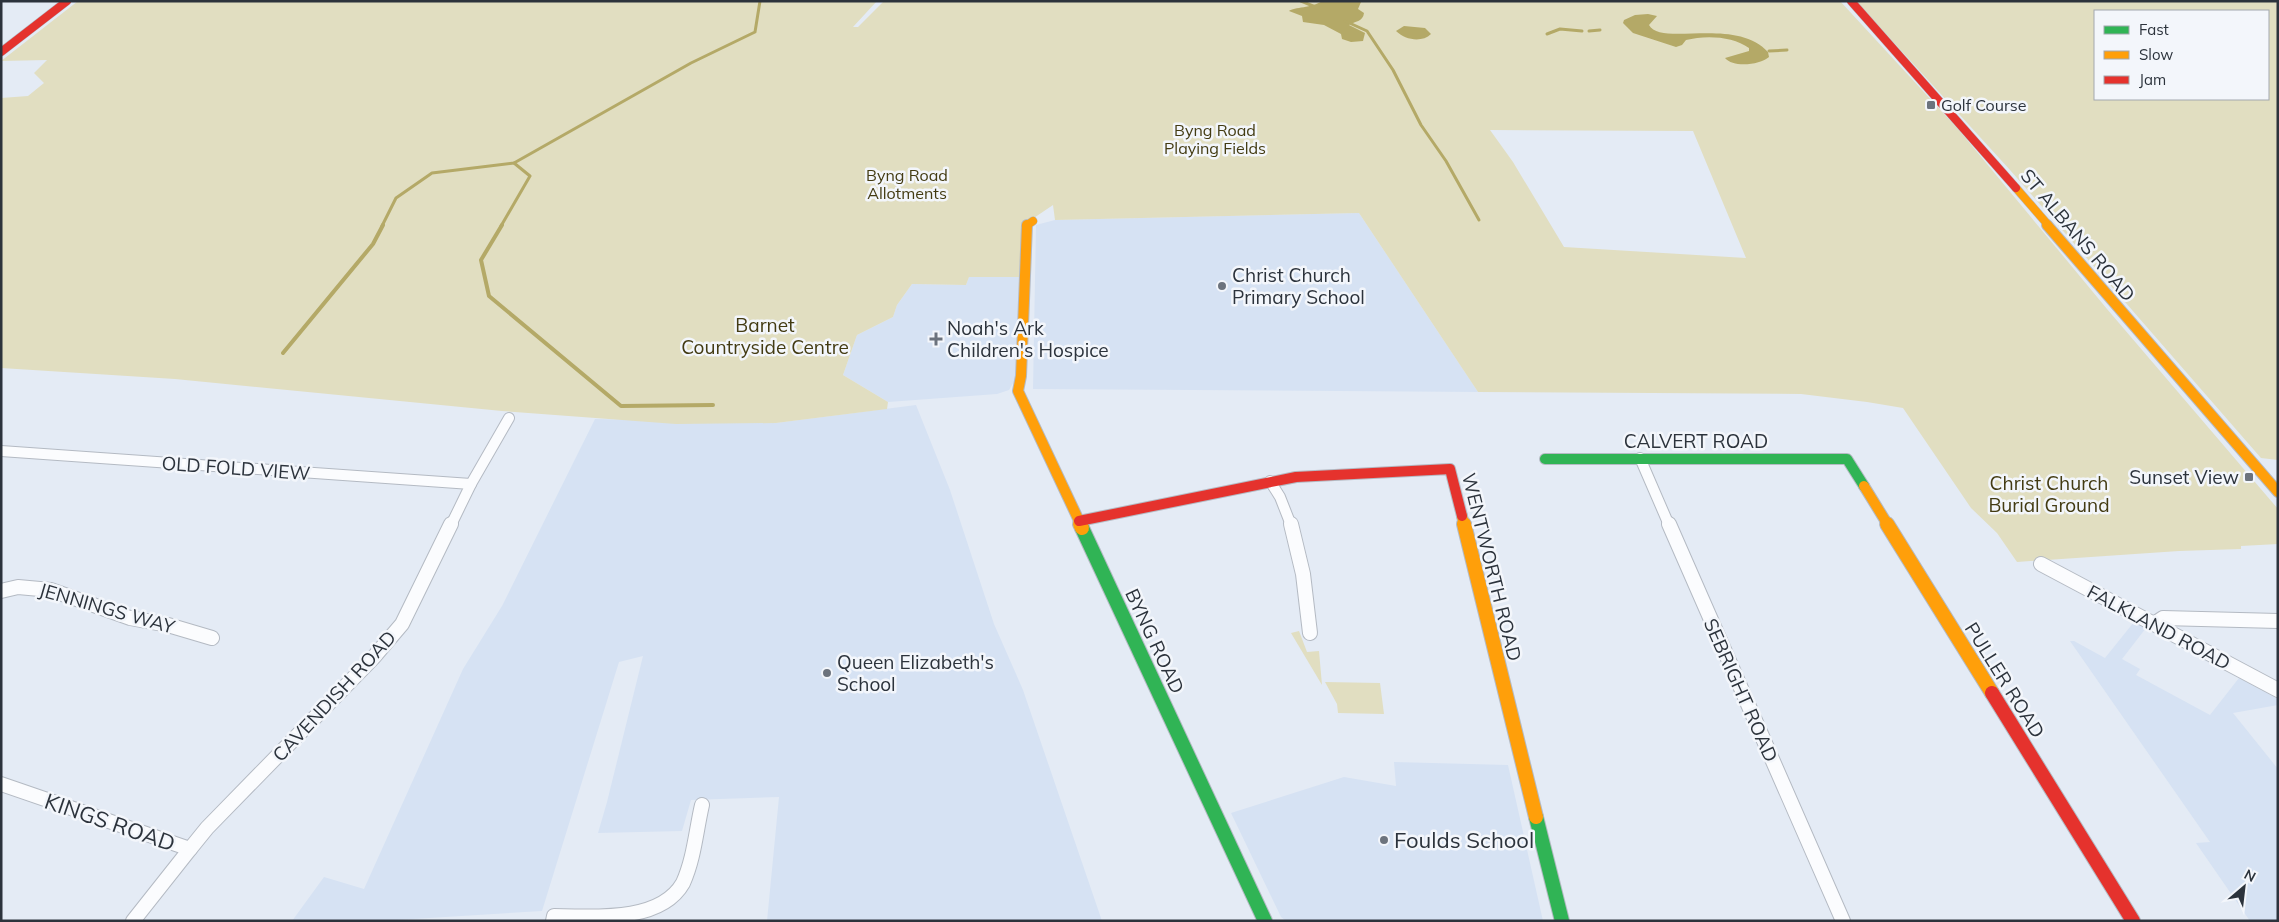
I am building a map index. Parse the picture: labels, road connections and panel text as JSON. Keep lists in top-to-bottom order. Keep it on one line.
{"streets":{"street":["ST ALBANS ROAD","CALVERT ROAD","OLD FOLD VIEW","WENTWORTH ROAD","JENNINGS WAY","FALKLAND ROAD","BYNG ROAD","PULLER ROAD","SEBRIGHT ROAD","CAVENDISH ROAD","KINGS ROAD"]},"crossings":[["CALVERT ROAD","PULLER ROAD"],["CALVERT ROAD","SEBRIGHT ROAD"],["OLD FOLD VIEW","CAVENDISH ROAD"],["WENTWORTH ROAD","BYNG ROAD"],["CAVENDISH ROAD","KINGS ROAD"]],"parks":["Byng Road Playing Fields","Byng Road Allotments","Barnet Countryside Centre","Christ Church Burial Ground"],"places":{"transit":["Golf Course","Sunset View"],"other":["Christ Church Primary School","Queen Elizabeth's School","Foulds School"],"health":["Noah's Ark Children's Hospice"]},"legend":["Fast","Slow","Jam"],"north":"top right"}
